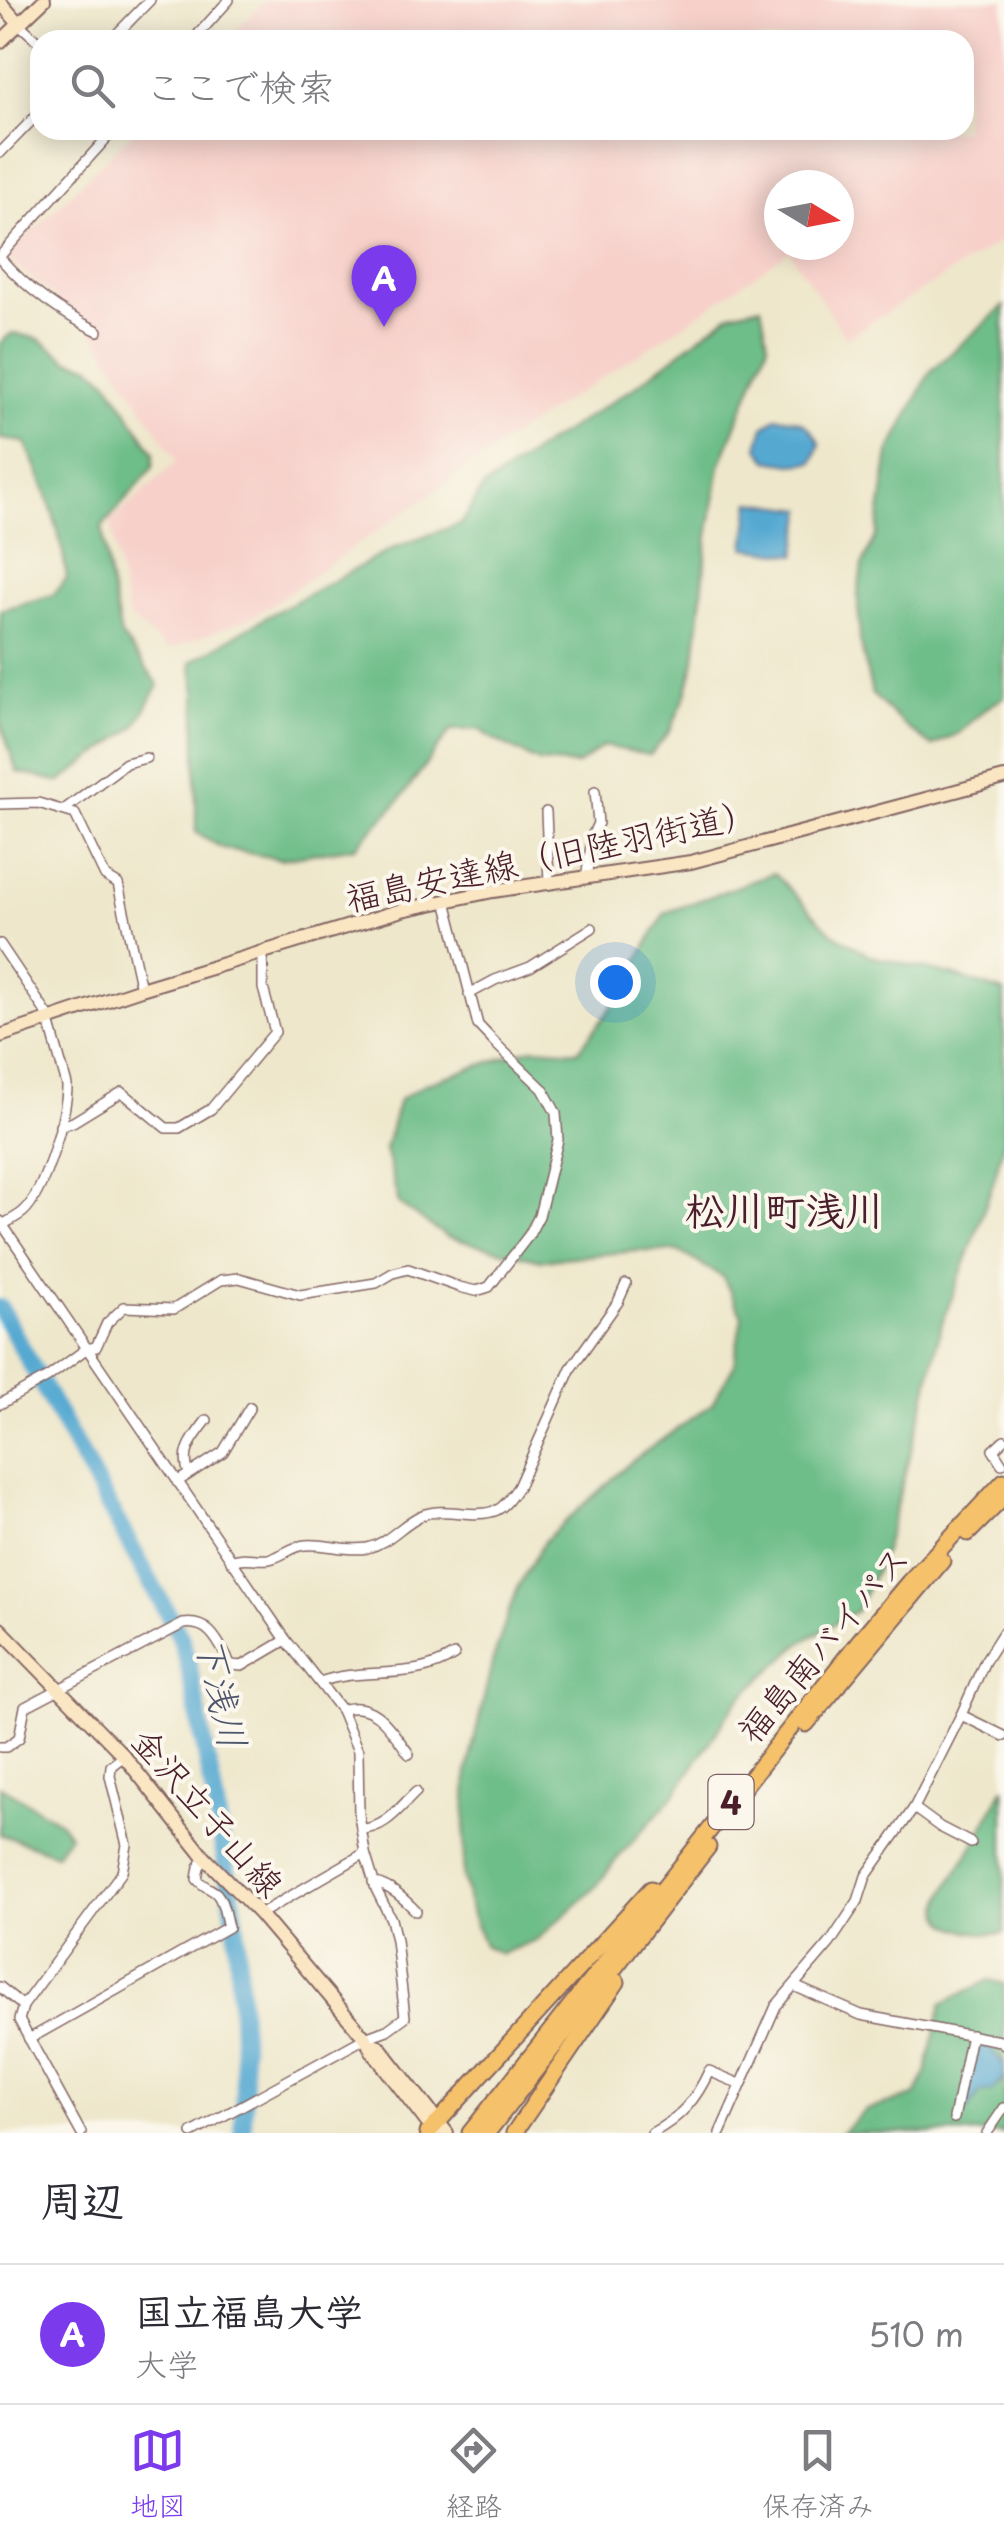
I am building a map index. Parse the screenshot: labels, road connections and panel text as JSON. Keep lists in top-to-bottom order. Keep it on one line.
{"streets":{"highway":["福島南バイパス","4"],"main road":["福島安達線（旧陸羽街道）","金沢立子山線"]},"districts":["松川町浅川"],"water":["下浅川"],"north":"right","page":{"search":"ここで検索","pins":"A","heading":"周辺","list":[{"mark":"A","name":"国立福島大学","note":"大学","value":"510 m"}],"nav":["地図","経路","保存済み"]}}
